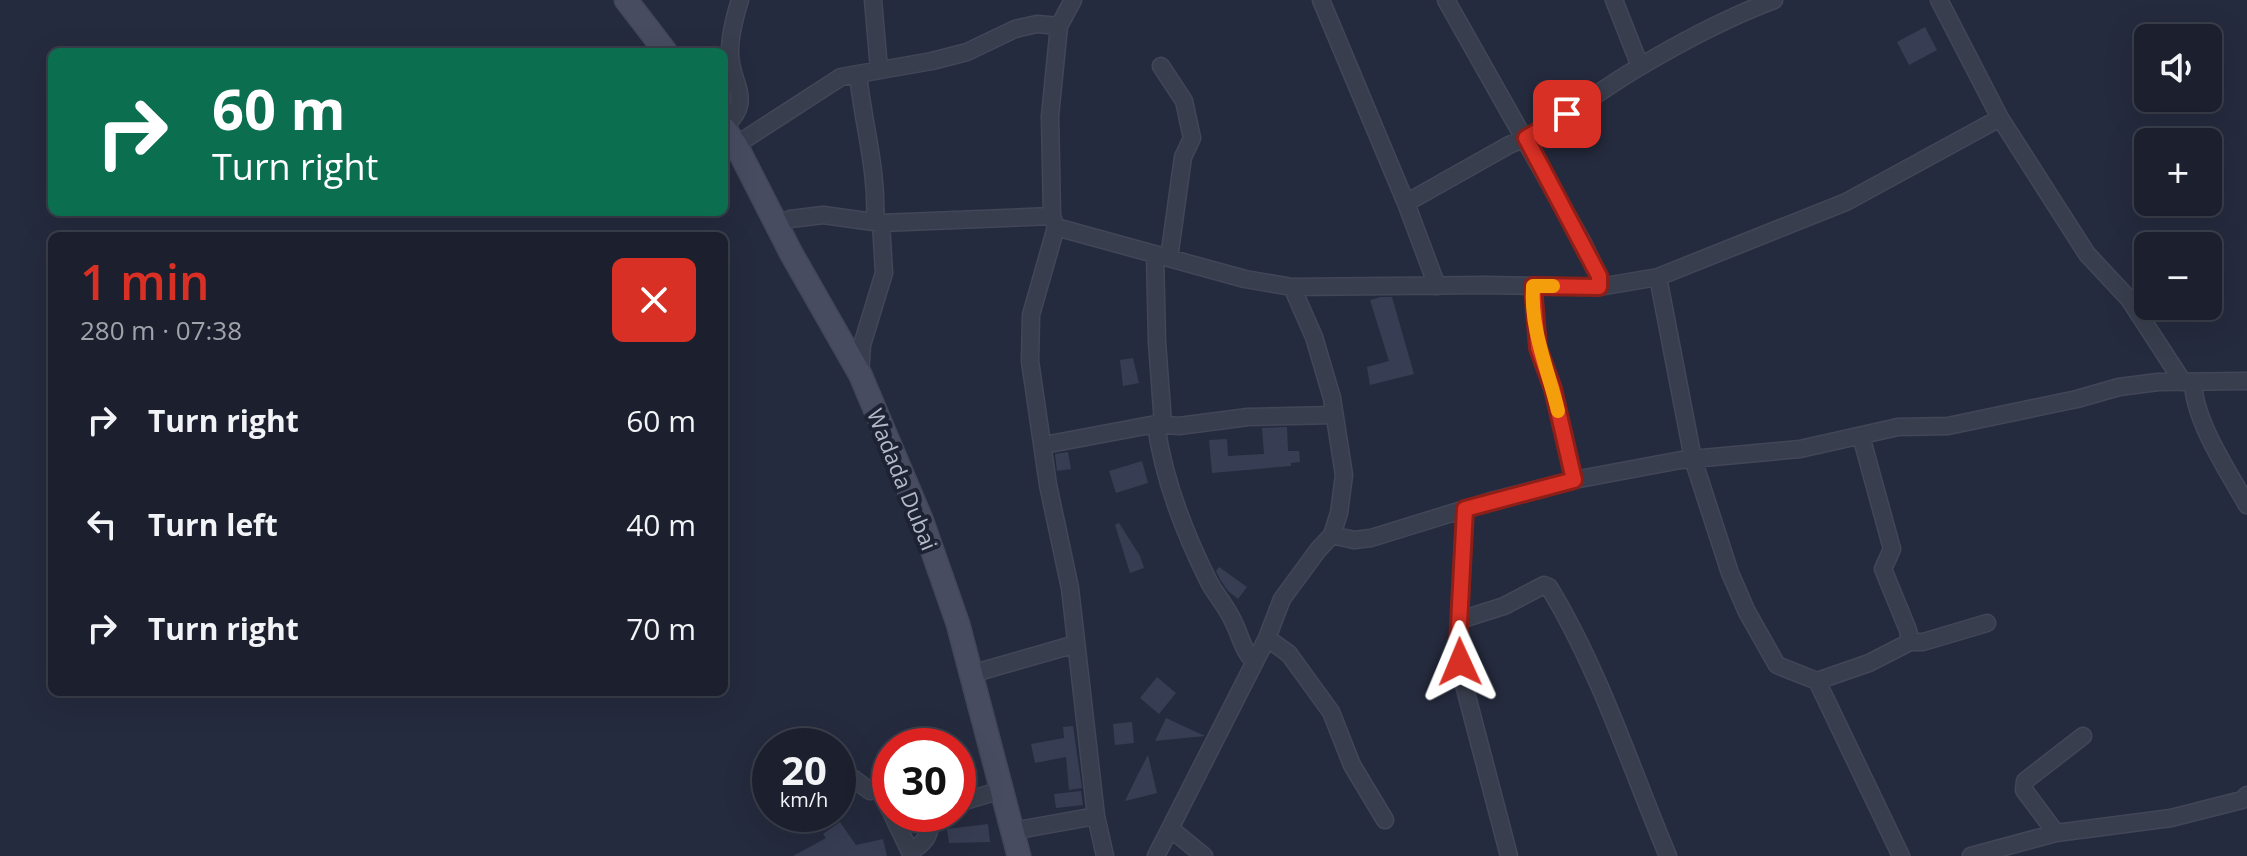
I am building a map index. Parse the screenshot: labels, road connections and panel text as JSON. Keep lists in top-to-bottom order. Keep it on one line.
{"streets":{"street":["Wadada Dubai"]},"page":{"map_buttons":["+","−"],"turn":["60 m","Turn right"],"heading":["1 min","280 m · 07:38"],"list":[{"name":"Turn right","value":"60 m"},{"name":"Turn left","value":"40 m"},{"name":"Turn right","value":"70 m"}],"speed":"20 km/h","limit":"30"}}
